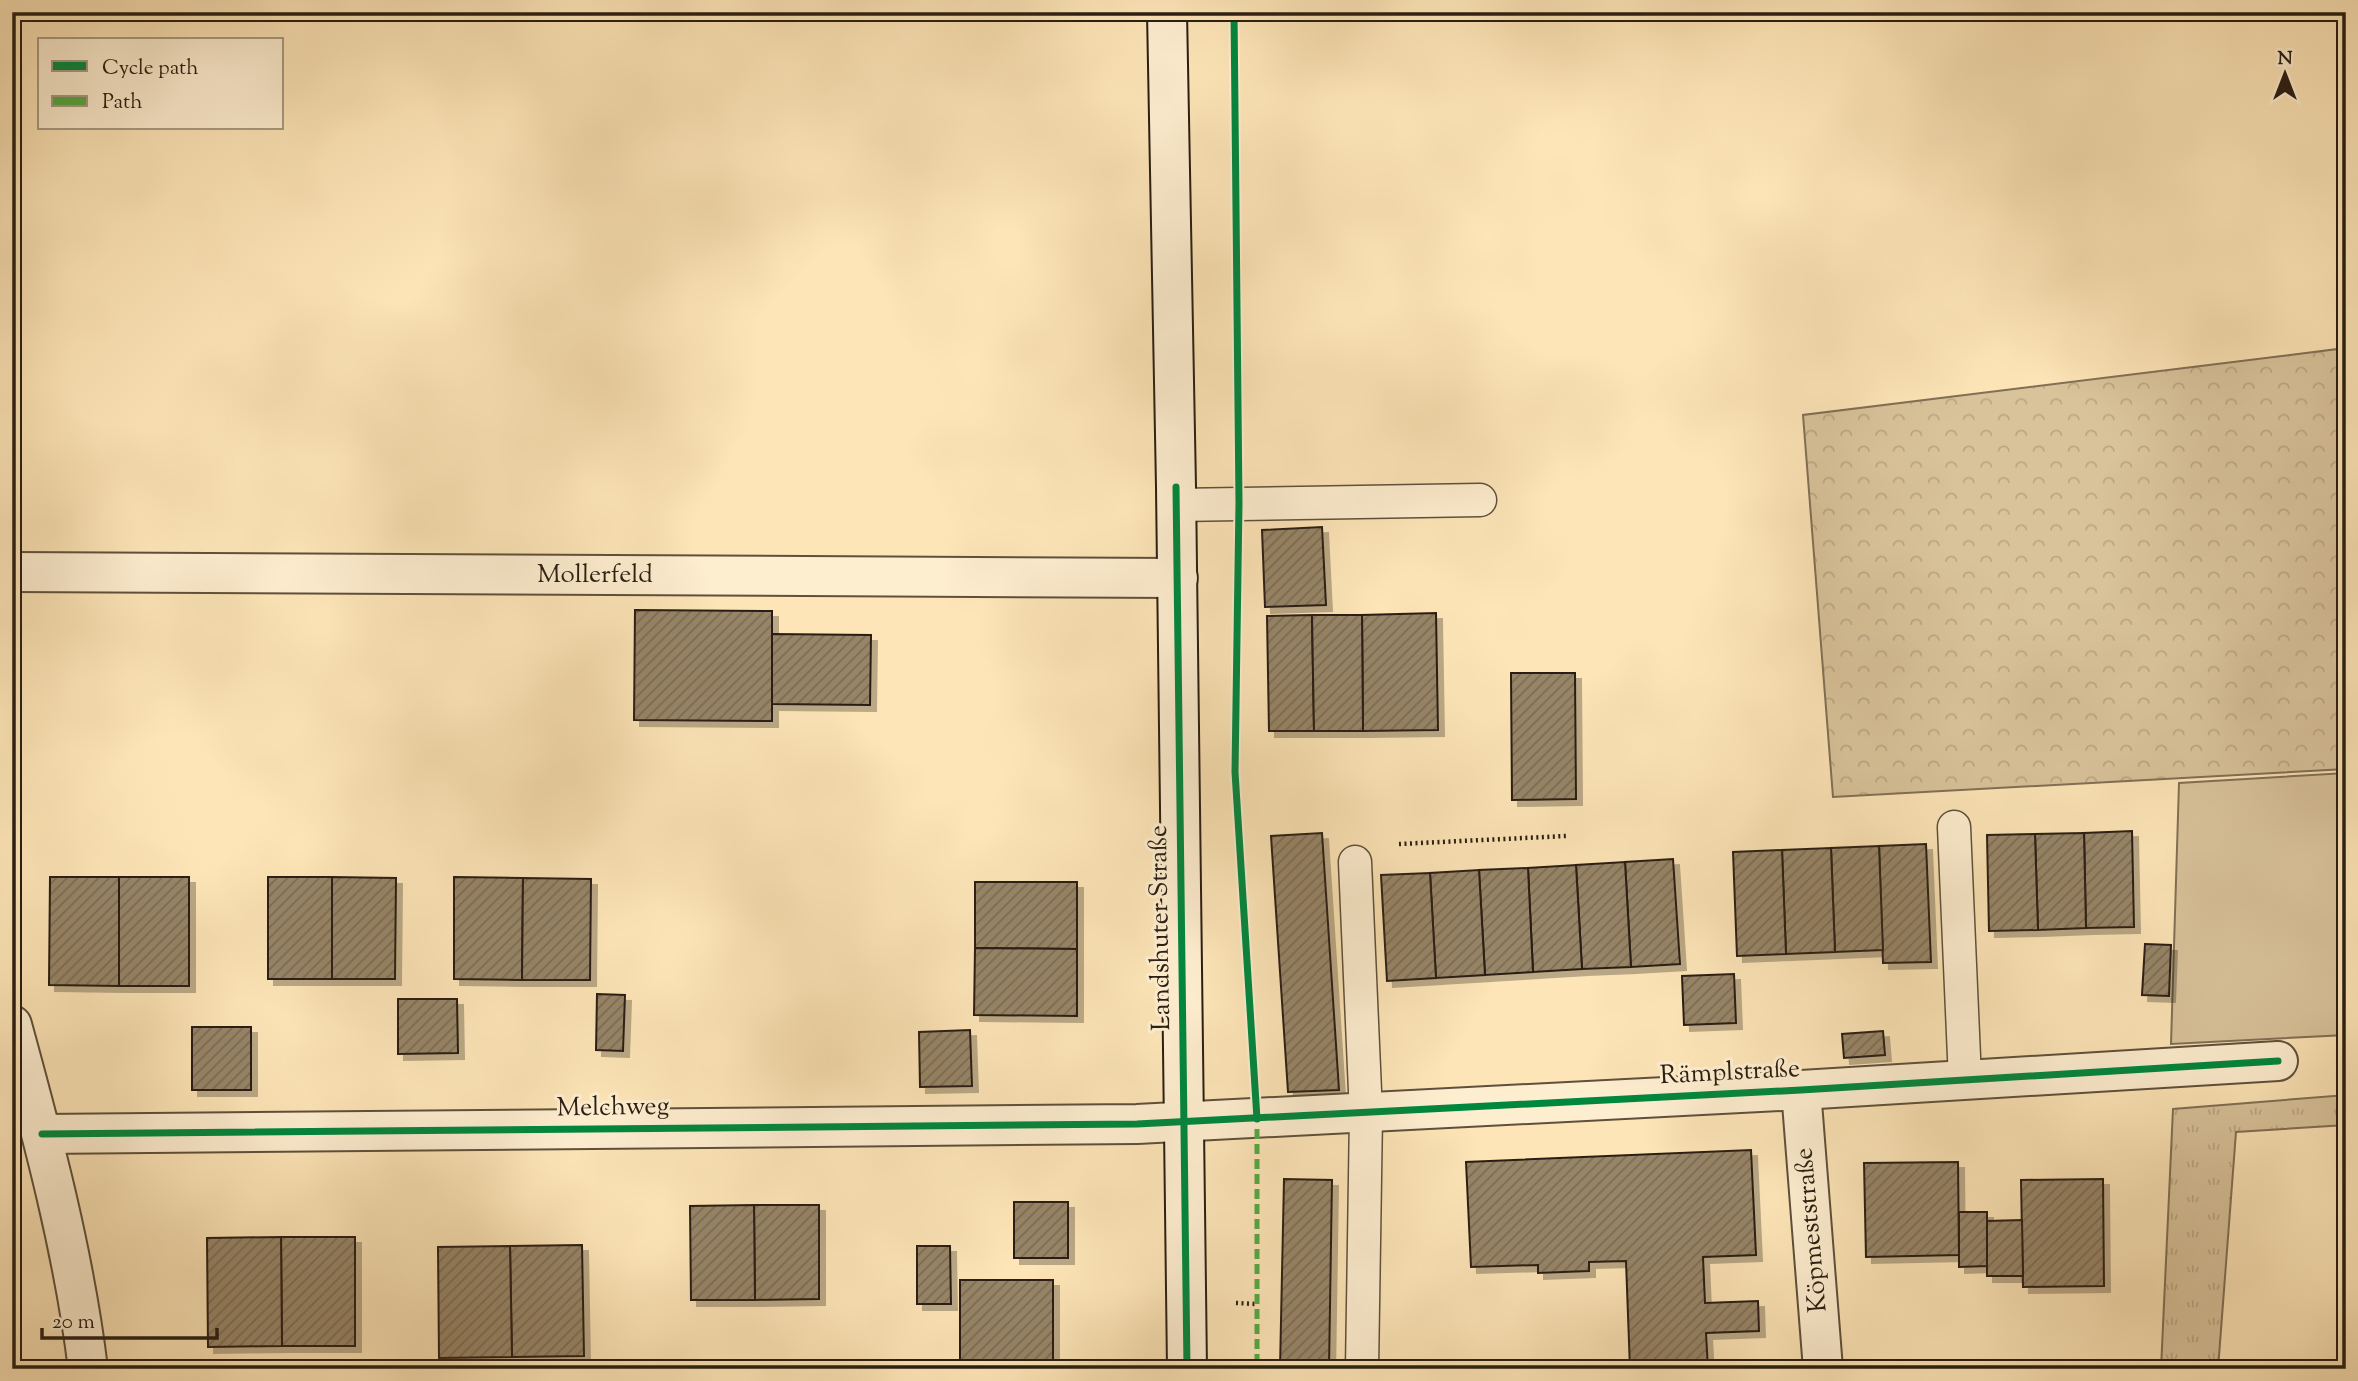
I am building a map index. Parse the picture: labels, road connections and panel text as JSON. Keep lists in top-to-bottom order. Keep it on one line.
{"streets":{"street":["Mollerfeld","Landshuter Straße","Rämplstraße","Melchweg","Köpmeststraße"]},"crossings":[["Mollerfeld","Landshuter Straße"],["Landshuter Straße","Rämplstraße"],["Landshuter Straße","Melchweg"],["Rämplstraße","Melchweg"],["Rämplstraße","Köpmeststraße"]],"legend":["Cycle path","Path"],"scale_bar":"20 m","north":"top"}
